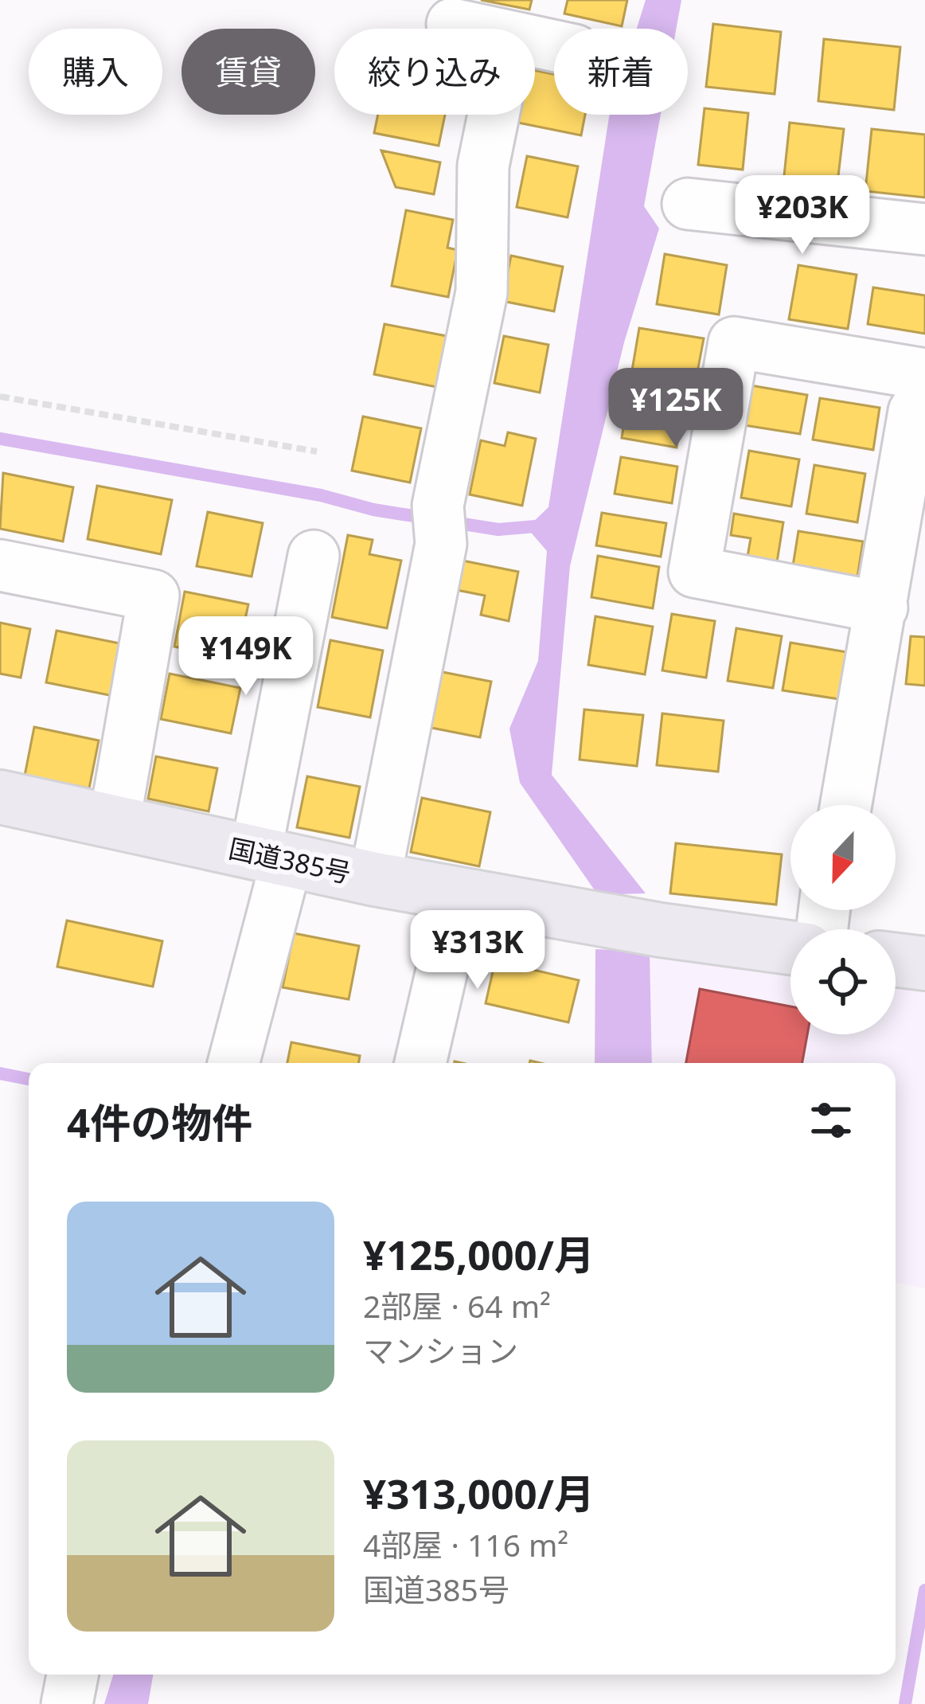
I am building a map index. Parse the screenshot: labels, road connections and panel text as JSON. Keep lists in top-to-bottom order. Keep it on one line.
{"streets":{"highway":["国道385号"]},"north":"bottom","page":{"chip":["購入","賃貸","絞り込み","新着"],"price":["¥203K","¥125K","¥149K","¥313K"],"heading":"4件の物件","list":[{"name":"¥125,000/月","note":"2部屋 · 64 m² · マンション"},{"name":"¥313,000/月","note":"4部屋 · 116 m² · 国道385号"}]}}
